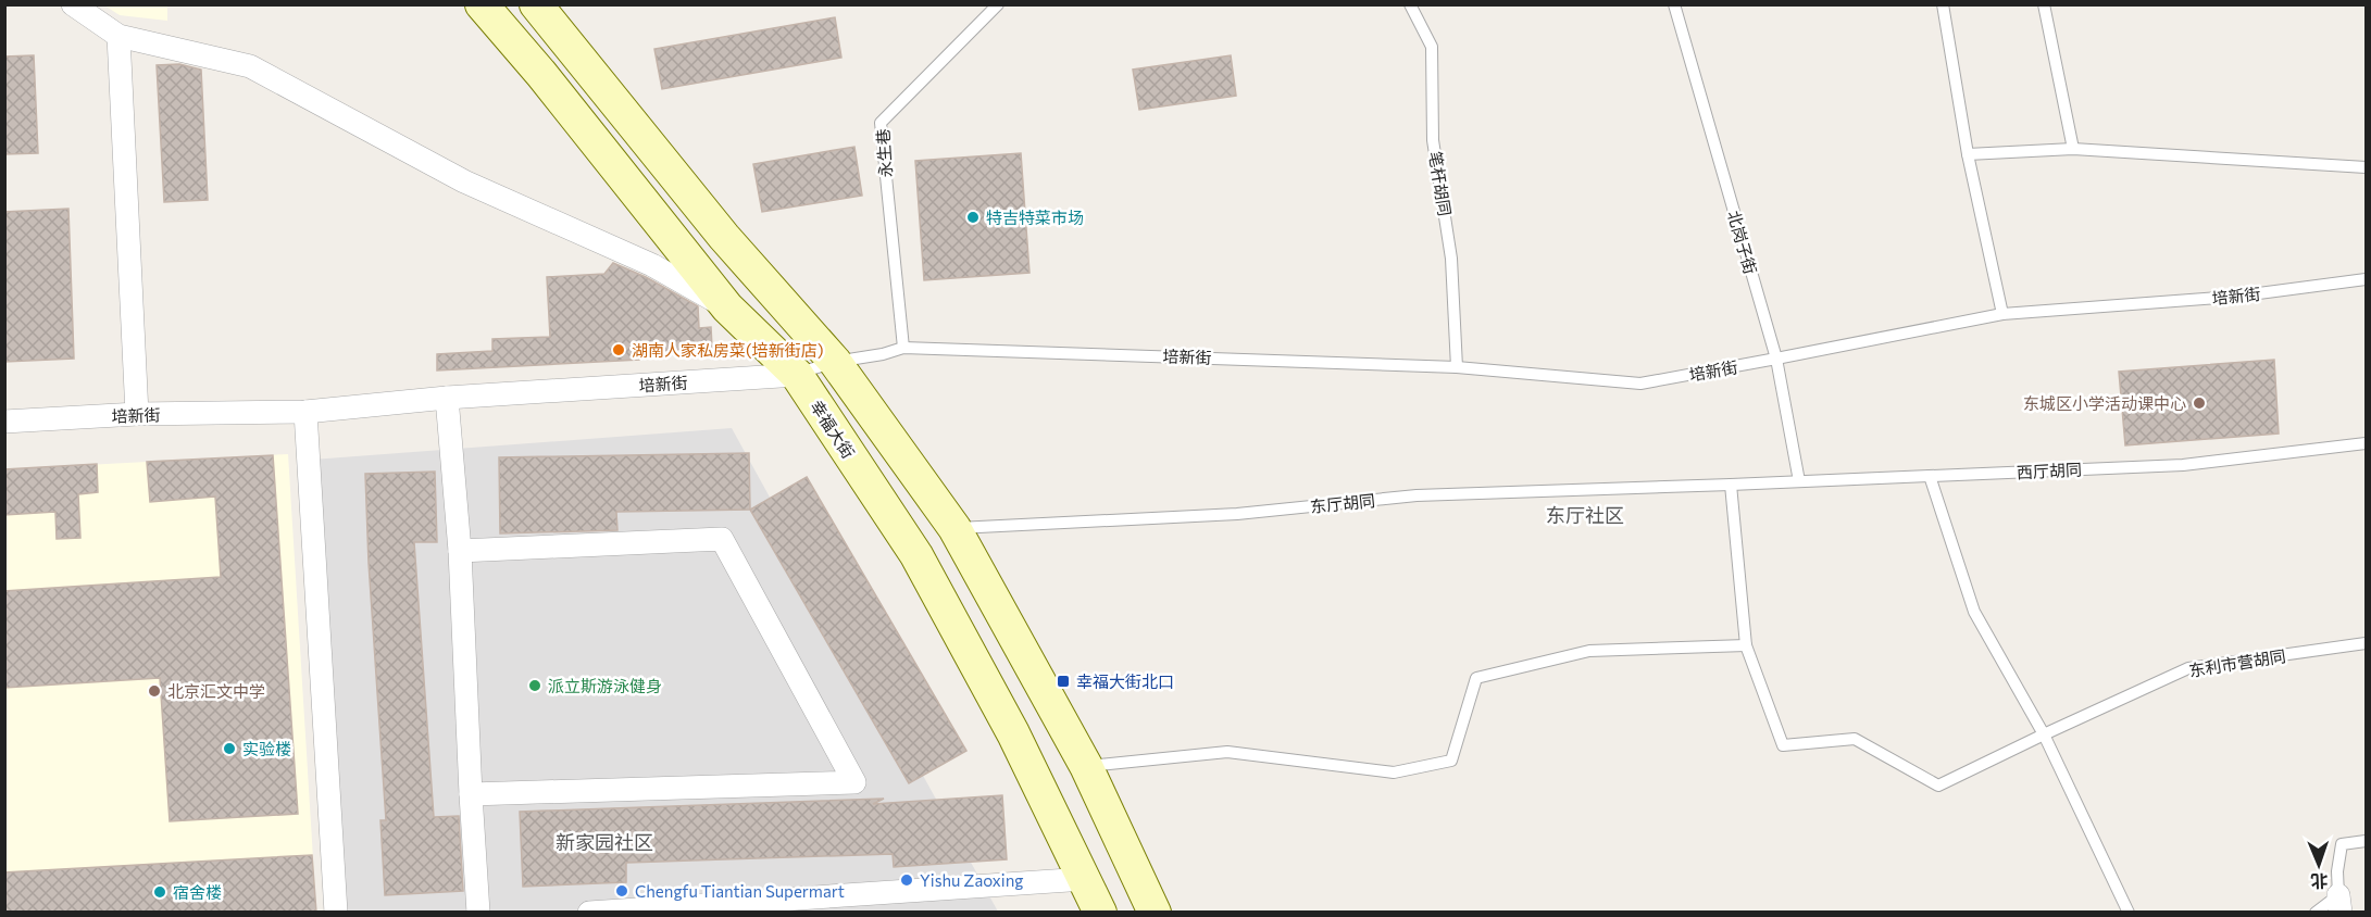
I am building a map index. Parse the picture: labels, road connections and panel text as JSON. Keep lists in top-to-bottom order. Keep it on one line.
{"streets":{"main road":["幸福大街"],"street":["培新街"],"lane":["永生巷","笔杆胡同","北岗子街","西厅胡同","东厅胡同","东利市营胡同"]},"crossings":[["永生巷","培新街"],["笔杆胡同","培新街"],["北岗子街","培新街"],["北岗子街","西厅胡同"],["培新街","幸福大街"],["西厅胡同","东厅胡同"]],"districts":["东厅社区","新家园社区"],"places":{"other":["特吉特菜市场","湖南人家私房菜(培新街店)","东城区小学活动课中心","派立斯游泳健身","北京汇文中学","实验楼","Yishu Zaoxing","Chengfu Tiantian Supermart","宿舍楼"],"transit":["幸福大街北口"]},"north":"bottom"}
